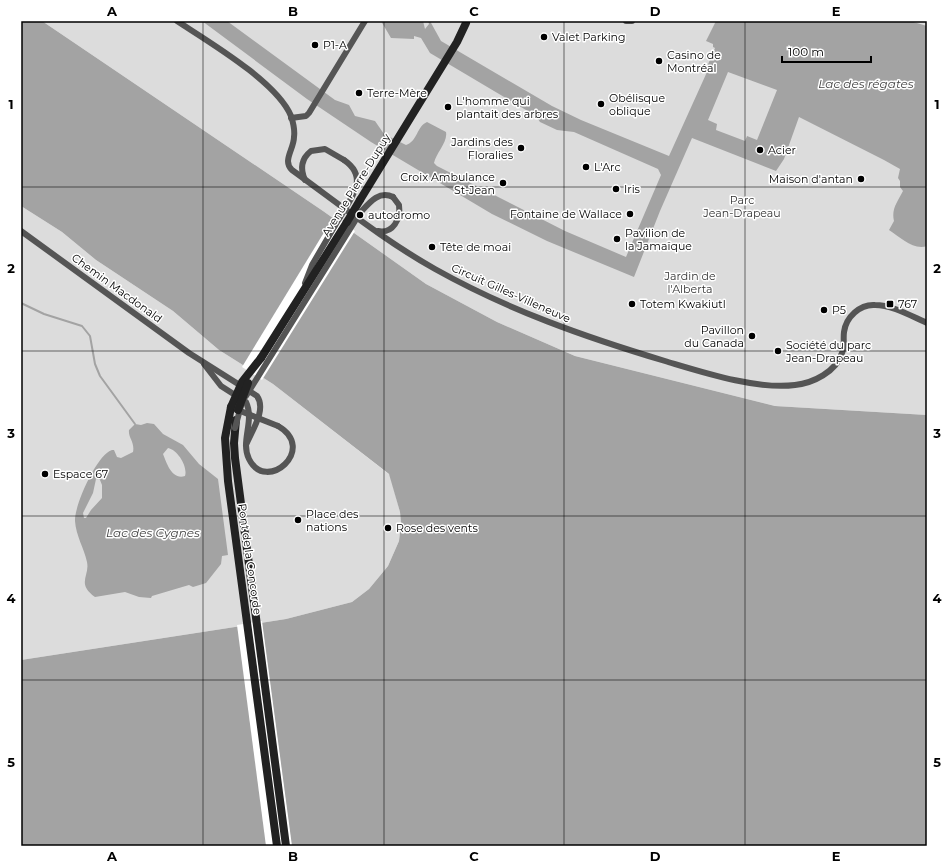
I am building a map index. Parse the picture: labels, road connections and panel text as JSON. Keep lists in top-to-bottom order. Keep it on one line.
{"streets":{"street":["Avenue Pierre-Dupuy","Chemin Macdonald","Circuit Gilles-Villeneuve","Pont de la Concorde"]},"crossings":[["Avenue Pierre-Dupuy","Pont de la Concorde"],["Chemin Macdonald","Pont de la Concorde"],["Circuit Gilles-Villeneuve","Pont de la Concorde"]],"water":["Lac des régates","Lac des Cygnes"],"parks":["Parc Jean-Drapeau","Jardin de l'Alberta"],"places":{"other":["Valet Parking","P1-A","Casino de Montréal","Terre-Mère","Obélisque oblique","L'homme qui plantait des arbres","Jardins des Floralies","Acier","L'Arc","Maison d'antan","Croix Ambulance St-Jean","Iris","Fontaine de Wallace","autodromo","Pavilion de la Jamaïque","Tête de moai","Totem Kwakiutl","P5","Pavillon du Canada","Société du parc Jean-Drapeau","Espace 67","Place des nations","Rose des vents"],"transit":["767"]},"scale_bar":"100 m","grid":{"columns":["A","B","C","D","E"],"rows":["1","2","3","4","5"]}}
